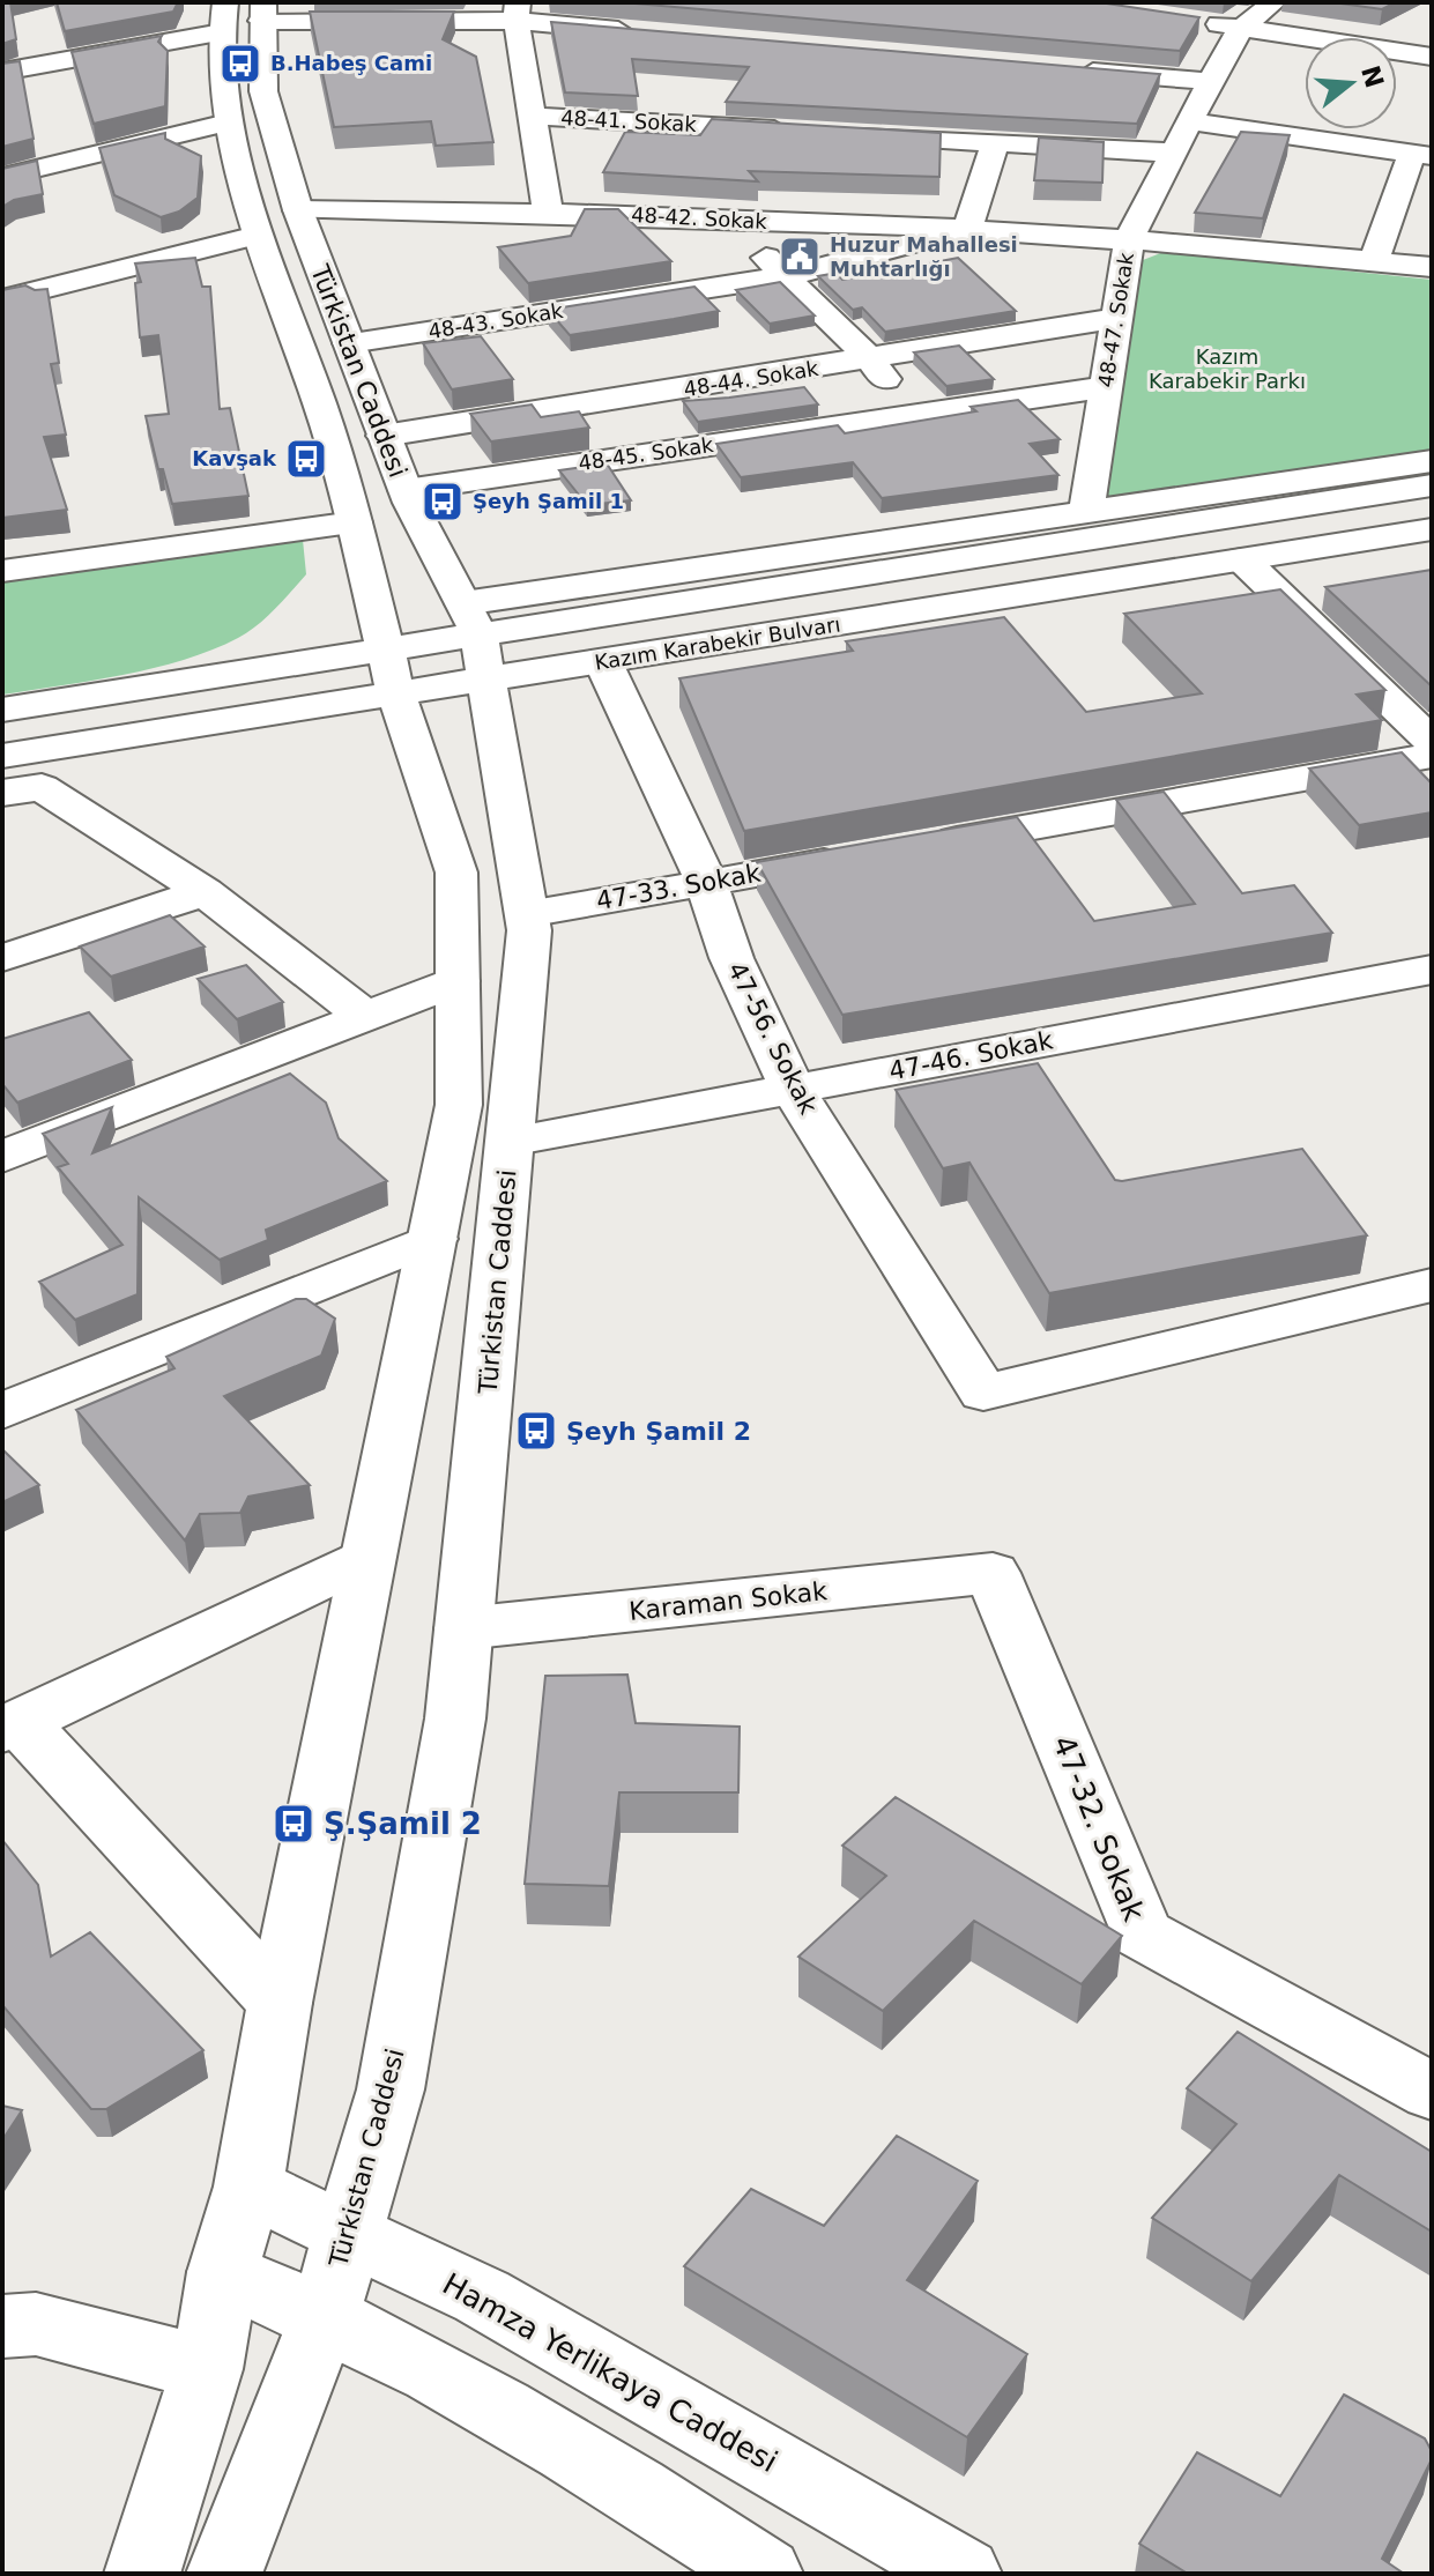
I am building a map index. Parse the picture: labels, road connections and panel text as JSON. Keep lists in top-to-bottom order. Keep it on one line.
{"streets":{"street":["48-41. Sokak","48-42. Sokak","48-47. Sokak","48-43. Sokak","Türkistan Caddesi","48-44. Sokak","48-45. Sokak","Kazım Karabekir Bulvarı","47-33. Sokak","47-56. Sokak","47-46. Sokak","Karaman Sokak","47-32. Sokak","Hamza Yerlikaya Caddesi"]},"crossings":[["48-42. Sokak","48-47. Sokak"],["48-42. Sokak","48-43. Sokak"],["48-42. Sokak","Türkistan Caddesi"],["48-47. Sokak","48-44. Sokak"],["48-47. Sokak","48-45. Sokak"],["48-43. Sokak","Türkistan Caddesi"],["Türkistan Caddesi","48-44. Sokak"],["Türkistan Caddesi","48-45. Sokak"],["Türkistan Caddesi","Kazım Karabekir Bulvarı"],["Türkistan Caddesi","47-33. Sokak"],["Türkistan Caddesi","47-46. Sokak"],["Türkistan Caddesi","Karaman Sokak"],["Türkistan Caddesi","Hamza Yerlikaya Caddesi"],["Kazım Karabekir Bulvarı","47-56. Sokak"],["47-33. Sokak","47-56. Sokak"],["47-56. Sokak","47-46. Sokak"],["Karaman Sokak","47-32. Sokak"]],"parks":["Kazım Karabekir Parkı"],"places":{"bus stop":["B.Habeş Cami","Kavşak","Şeyh Şamil 1","Şeyh Şamil 2","Ş.Şamil 2"],"public building":["Huzur Mahallesi Muhtarlığı"]},"north":"right"}
